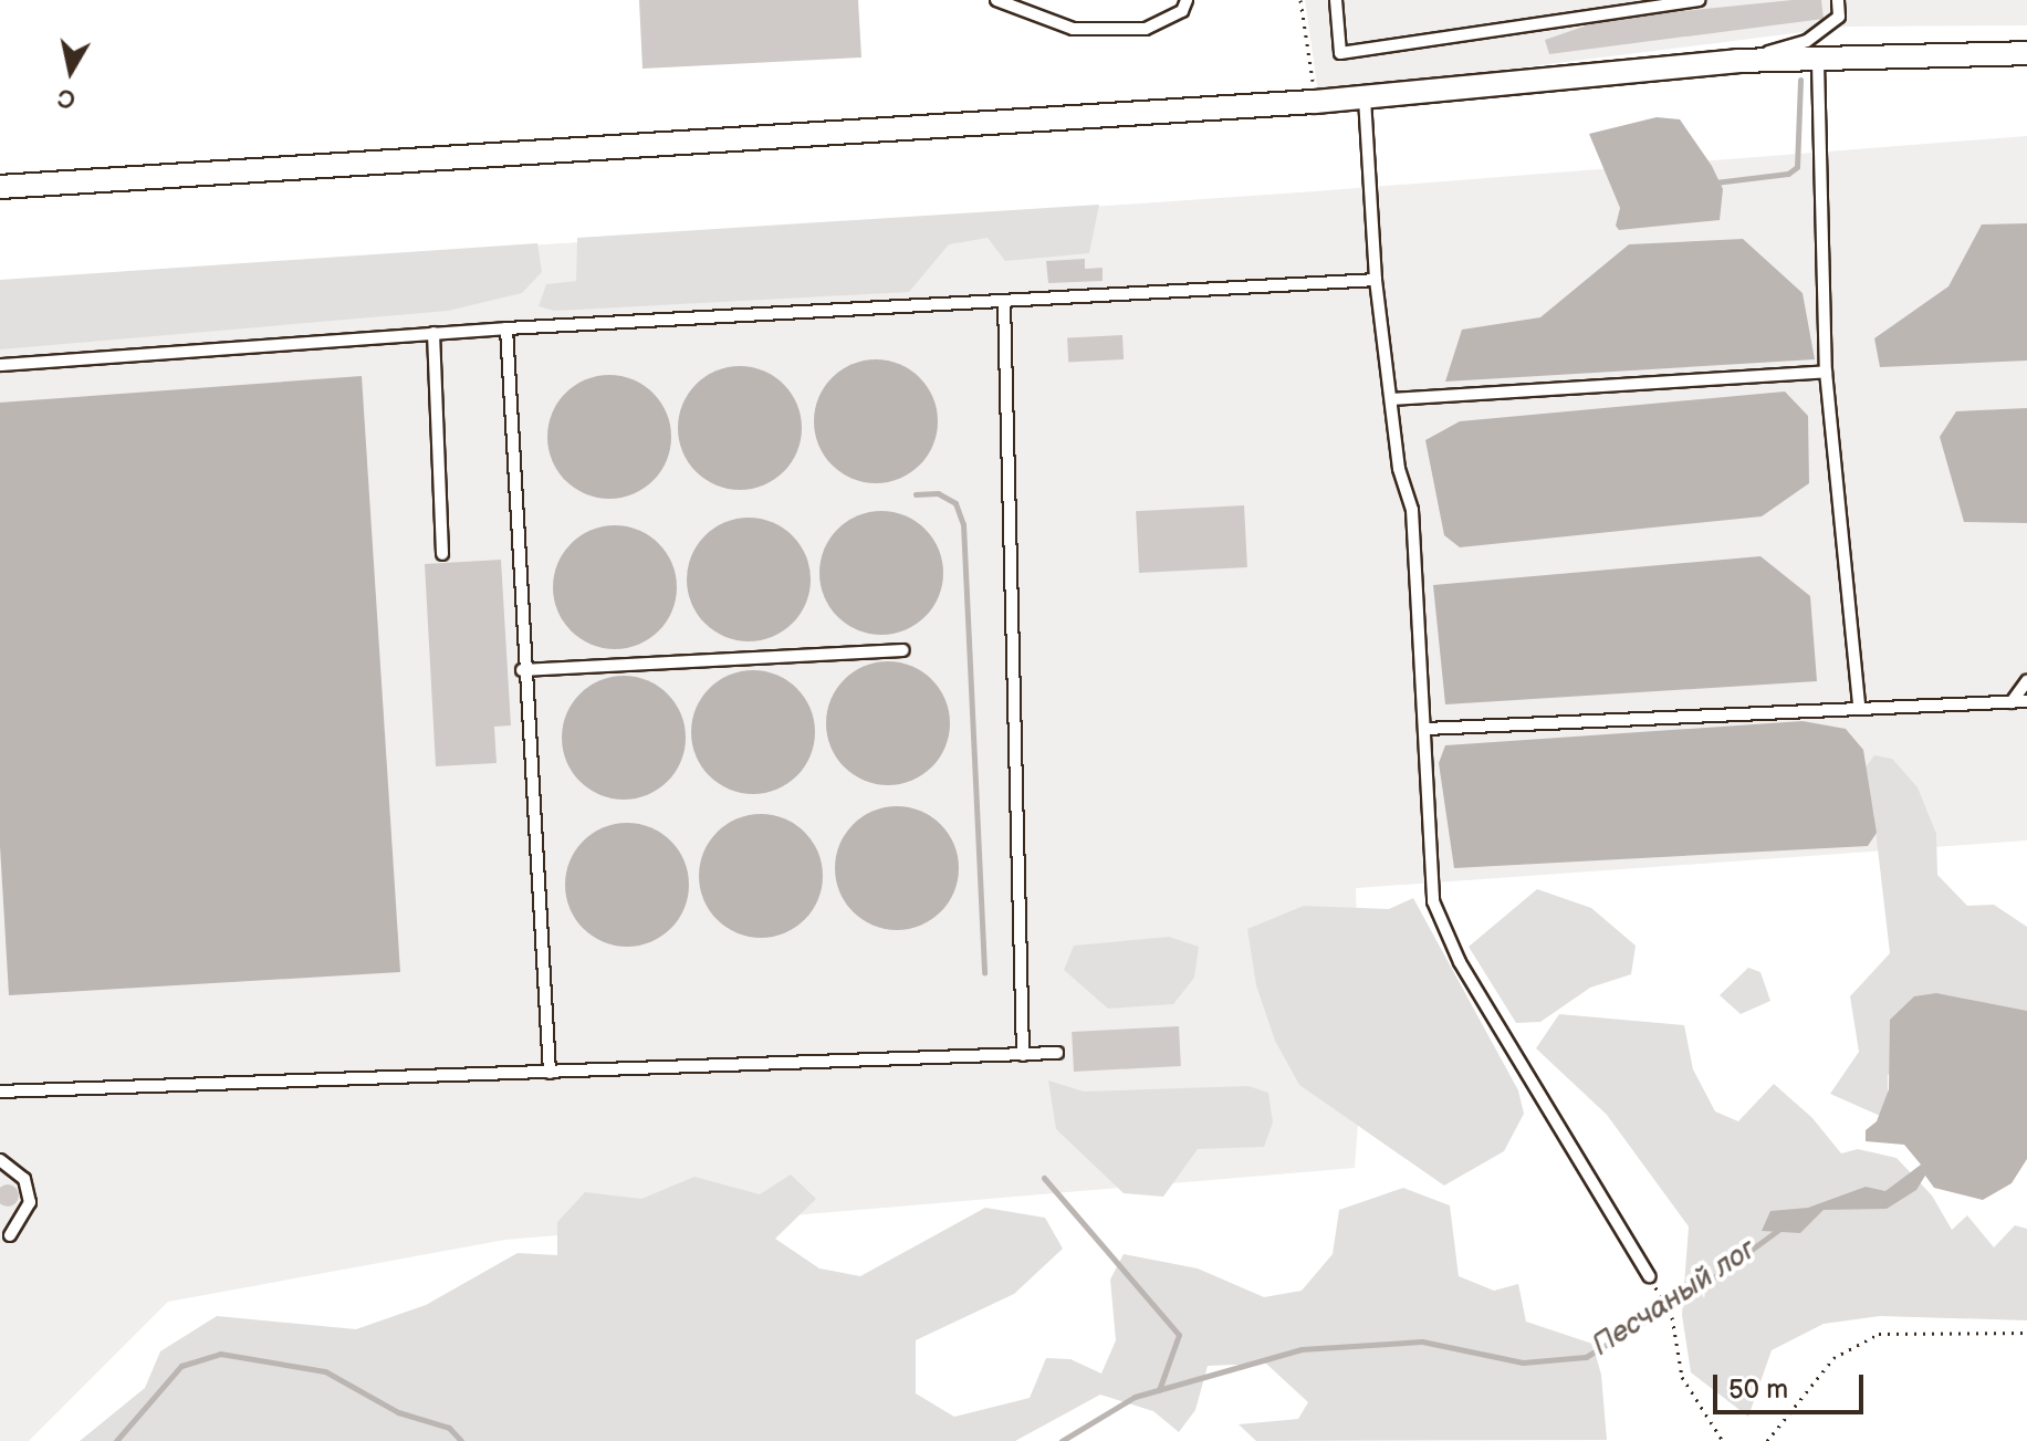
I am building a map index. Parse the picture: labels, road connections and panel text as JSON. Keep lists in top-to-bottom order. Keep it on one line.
{"water":["Песчаный лог"],"scale_bar":"50 m","north":"bottom"}
